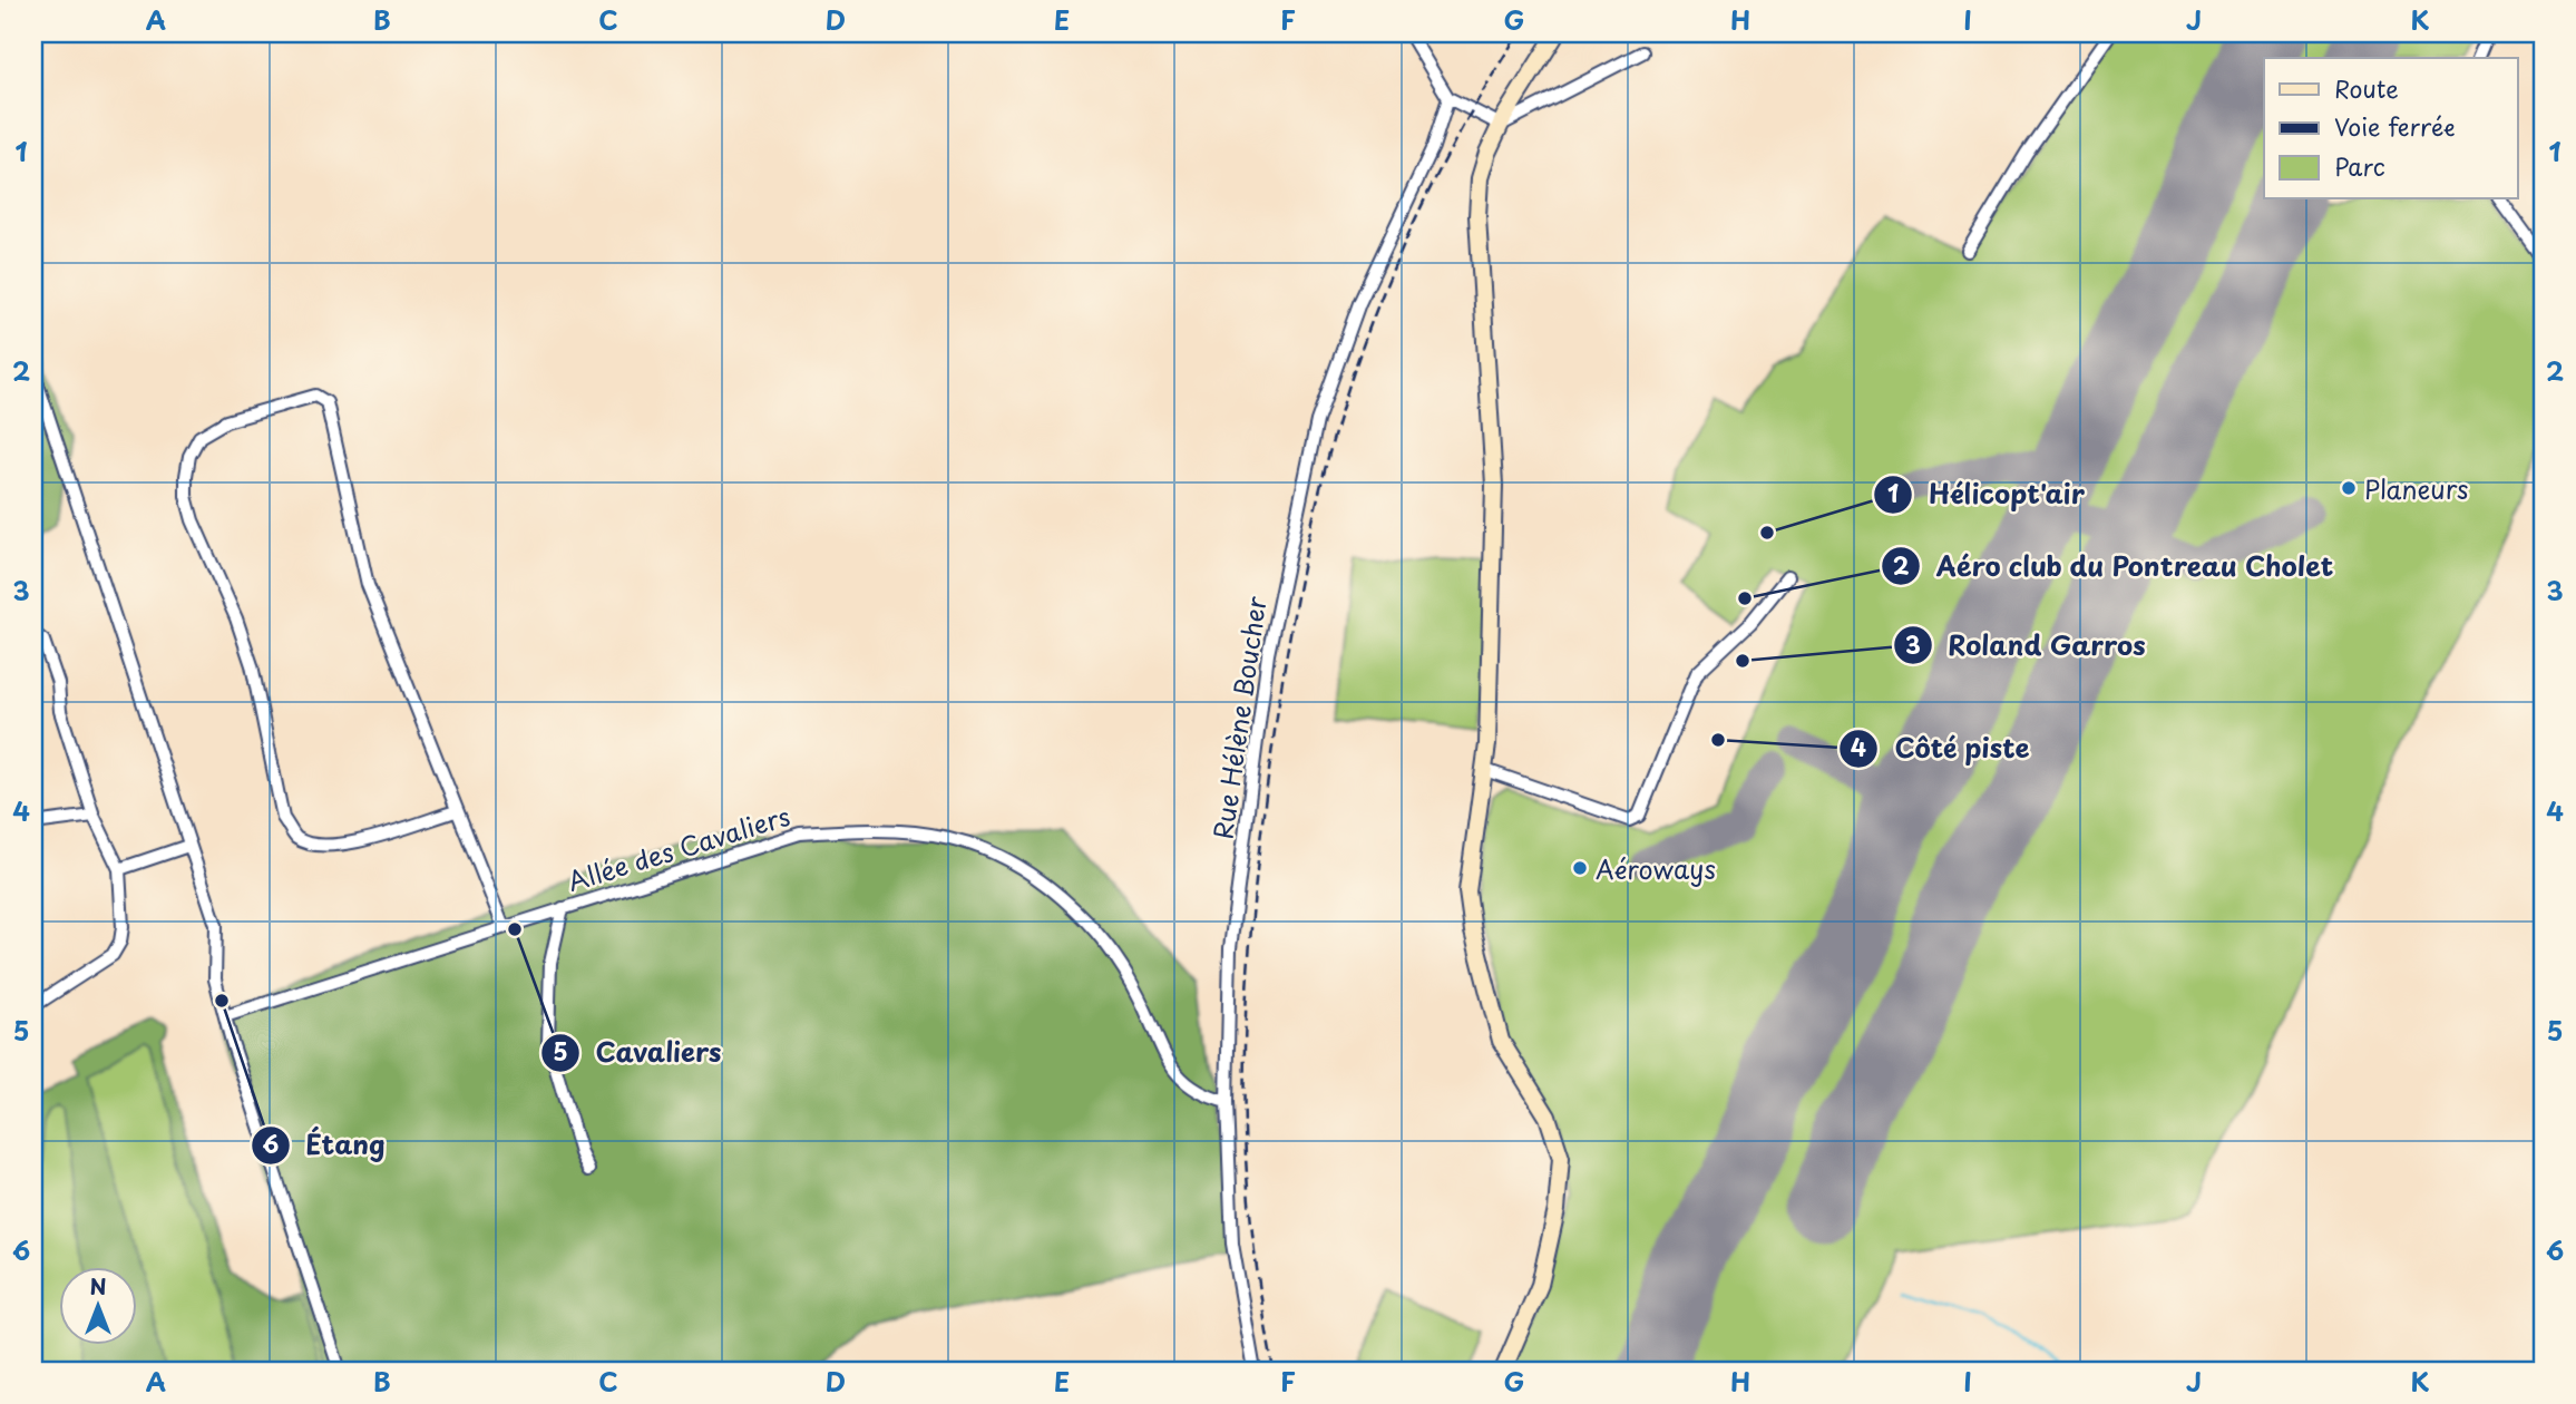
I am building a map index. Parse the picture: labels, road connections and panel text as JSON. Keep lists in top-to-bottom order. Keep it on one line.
{"streets":{"street":["Rue Hélène Boucher","Allée des Cavaliers"]},"crossings":[["Rue Hélène Boucher","Allée des Cavaliers"]],"places":["Planeurs","Hélicopt'air","Aéro club du Pontreau Cholet","Roland Garros","Côté piste","Aéroways","Cavaliers","Étang"],"legend":["Route","Voie ferrée","Parc"],"north":"top","grid":{"columns":["A","B","C","D","E","F","G","H","I","J","K"],"rows":["1","2","3","4","5","6"]}}
